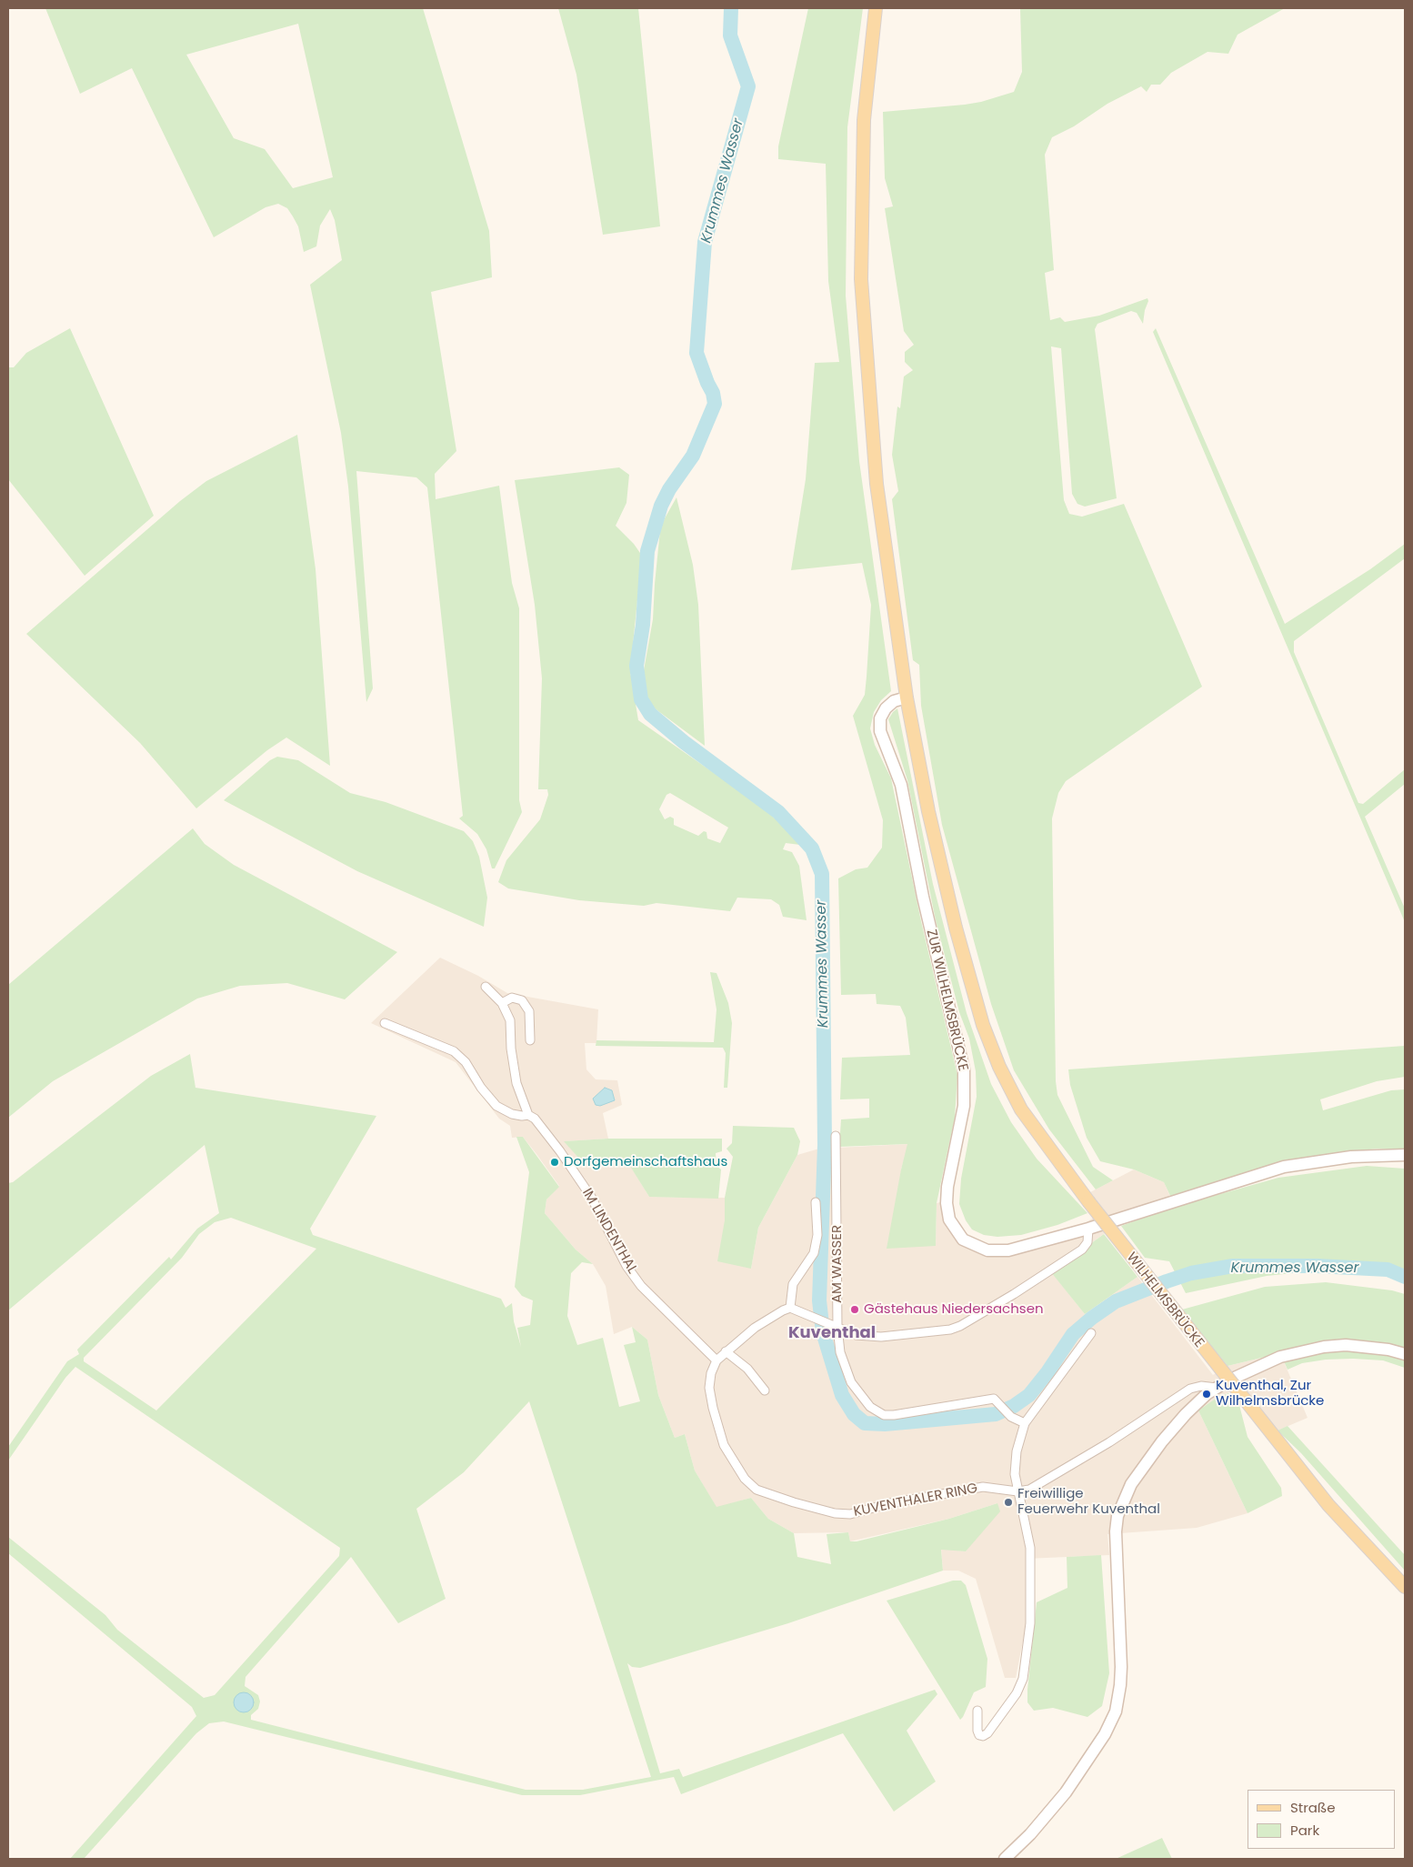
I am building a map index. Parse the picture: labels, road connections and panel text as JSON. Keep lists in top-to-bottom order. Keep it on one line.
{"streets":{"street":["ZUR WILHELMSBRÜCKE","IM LINDENTHAL","AM WASSER","WILHELMSBRÜCKE","KUVENTHALER RING"]},"crossings":[["ZUR WILHELMSBRÜCKE","WILHELMSBRÜCKE"],["IM LINDENTHAL","KUVENTHALER RING"]],"districts":["Kuventhal"],"water":["Krummes Wasser"],"places":["Dorfgemeinschaftshaus","Gästehaus Niedersachsen","Kuventhal, Zur Wilhelmsbrücke","Freiwillige Feuerwehr Kuventhal"],"legend":["Straße","Park"]}
